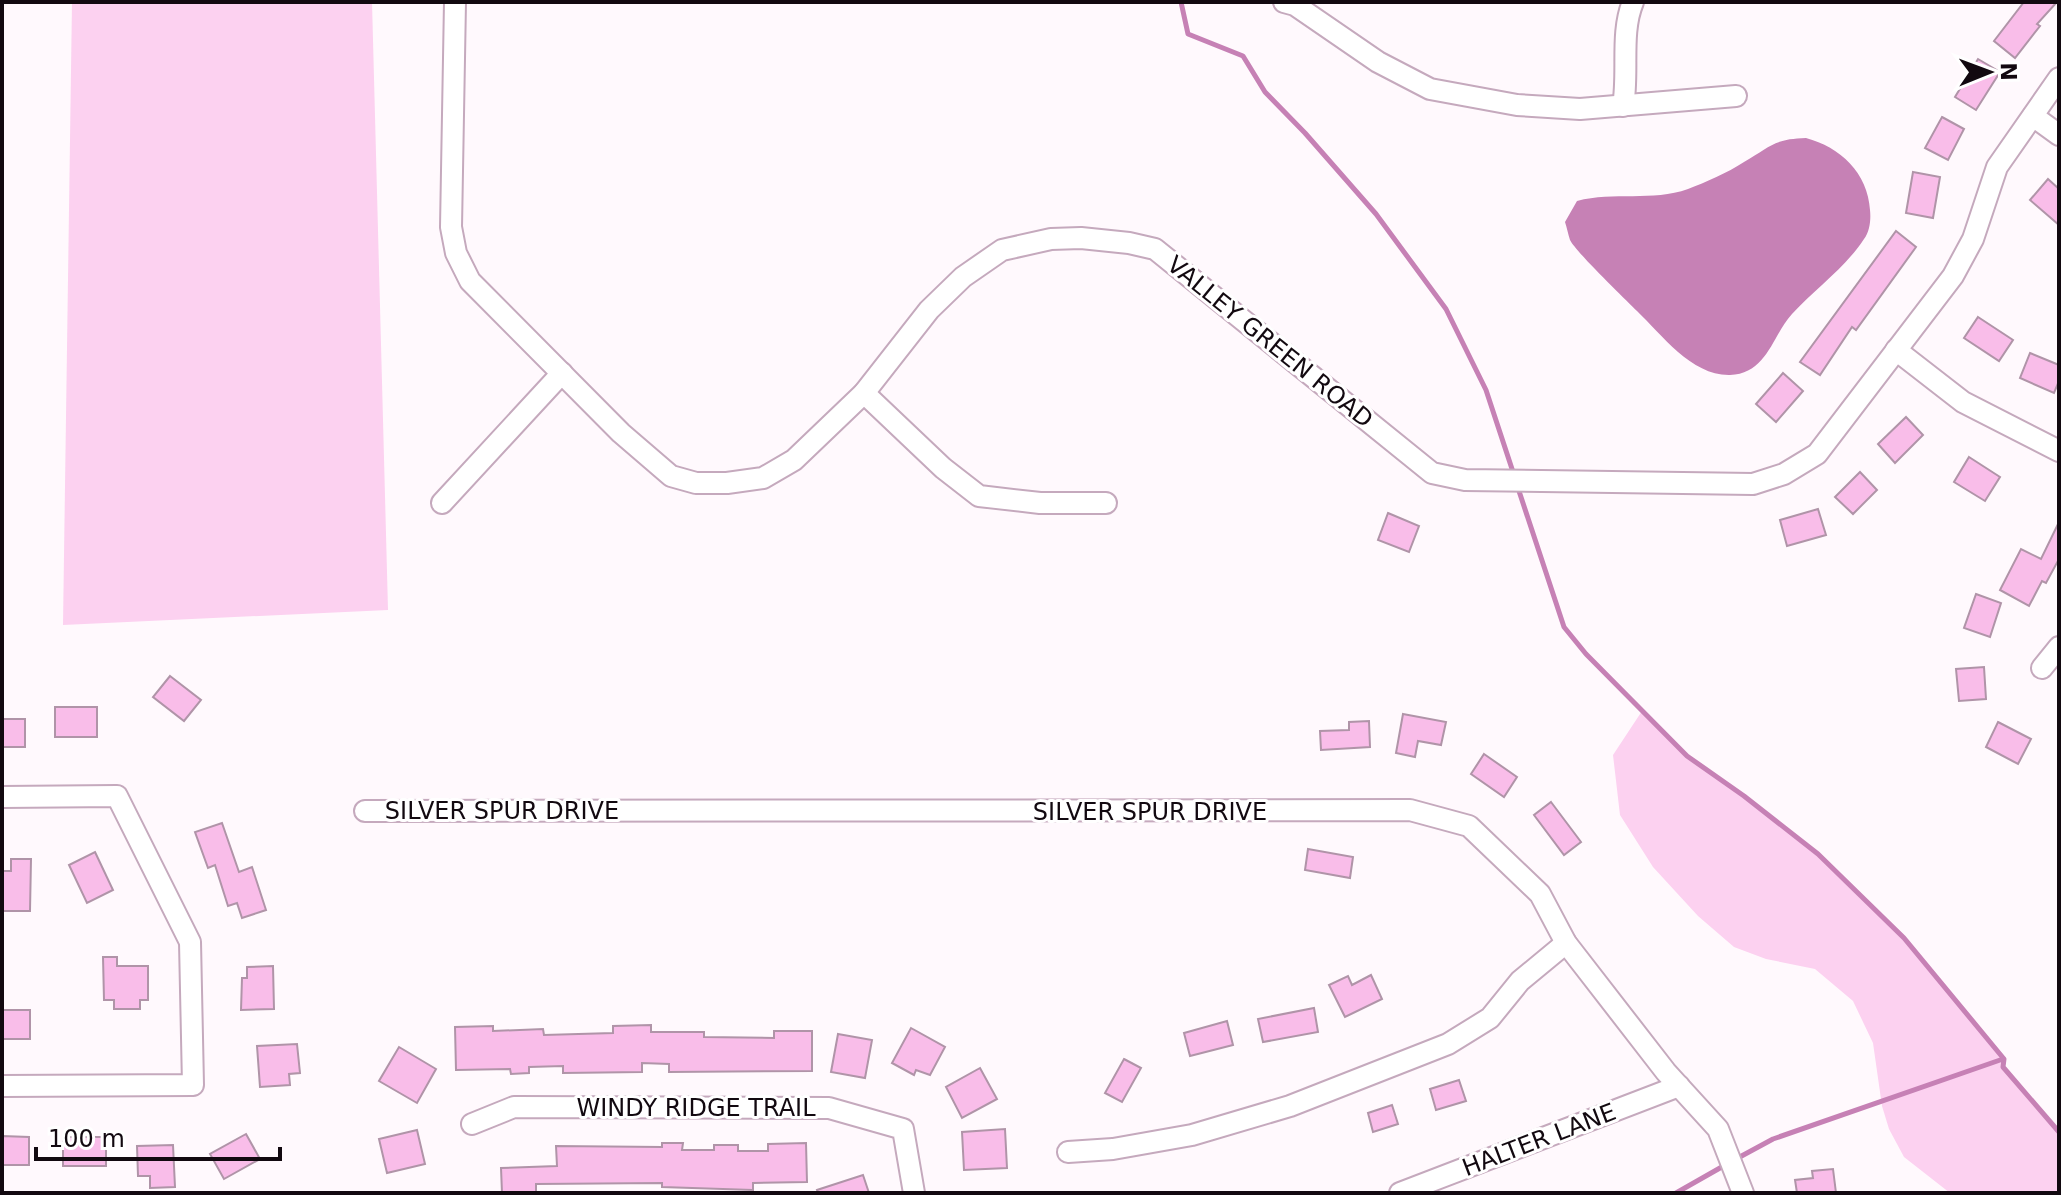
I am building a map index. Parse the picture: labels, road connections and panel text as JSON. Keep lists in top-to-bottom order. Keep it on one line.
{"streets":{"street":["VALLEY GREEN ROAD","SILVER SPUR DRIVE","WINDY RIDGE TRAIL","HALTER LANE"]},"crossings":[["SILVER SPUR DRIVE","HALTER LANE"]],"scale_bar":"100 m","north":"right"}
